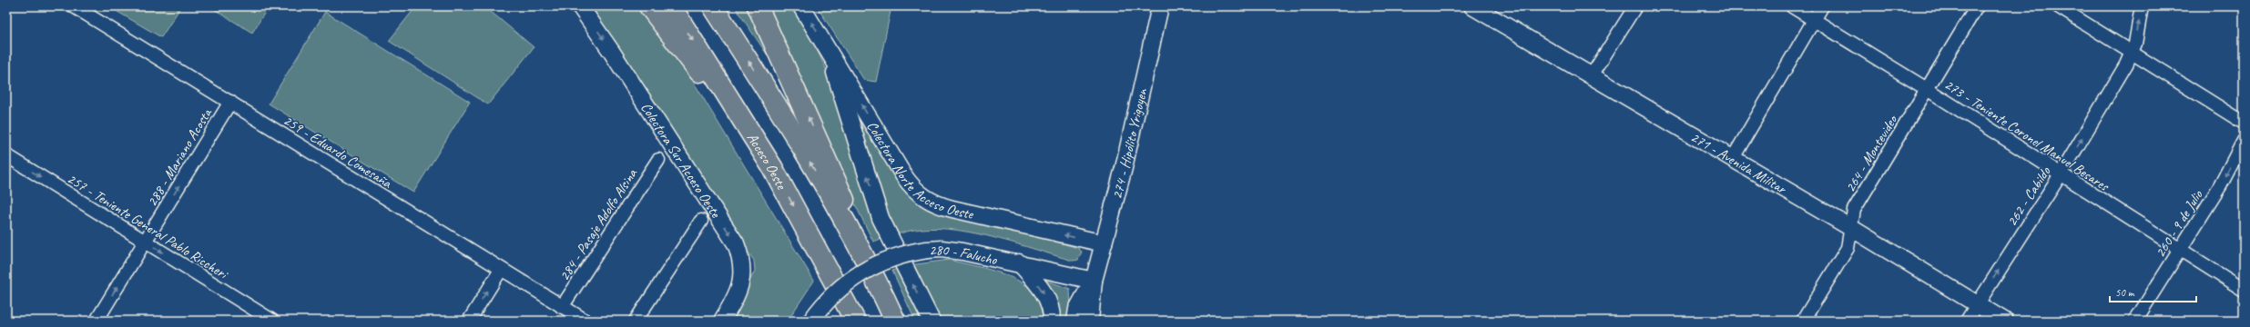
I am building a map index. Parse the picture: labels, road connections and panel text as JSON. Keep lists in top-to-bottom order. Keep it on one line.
{"streets":{"highway":["Acceso Oeste"],"street":["273 - Teniente Coronel Manuel Besares","274 - Hipólito Yrigoyen","259 - Eduardo Comesaña","264 - Montevideo","288 - Mariano Acosta","Colectora Sur Acceso Oeste","271 - Avenida Militar","Colectora Norte Acceso Oeste","262 - Cabildo","260 - 9 de Julio","284 - Pasaje Adolfo Alsina","257 - Teniente General Pablo Riccheri","280 - Falucho"]},"crossings":[["273 - Teniente Coronel Manuel Besares","264 - Montevideo"],["273 - Teniente Coronel Manuel Besares","262 - Cabildo"],["273 - Teniente Coronel Manuel Besares","260 - 9 de Julio"],["274 - Hipólito Yrigoyen","Colectora Norte Acceso Oeste"],["274 - Hipólito Yrigoyen","280 - Falucho"],["259 - Eduardo Comesaña","288 - Mariano Acosta"],["259 - Eduardo Comesaña","284 - Pasaje Adolfo Alsina"],["264 - Montevideo","271 - Avenida Militar"],["288 - Mariano Acosta","257 - Teniente General Pablo Riccheri"],["271 - Avenida Militar","262 - Cabildo"]],"one_way":["288 - Mariano Acosta","Colectora Sur Acceso Oeste","Colectora Norte Acceso Oeste","262 - Cabildo","260 - 9 de Julio","257 - Teniente General Pablo Riccheri"],"scale_bar":"50 m"}
